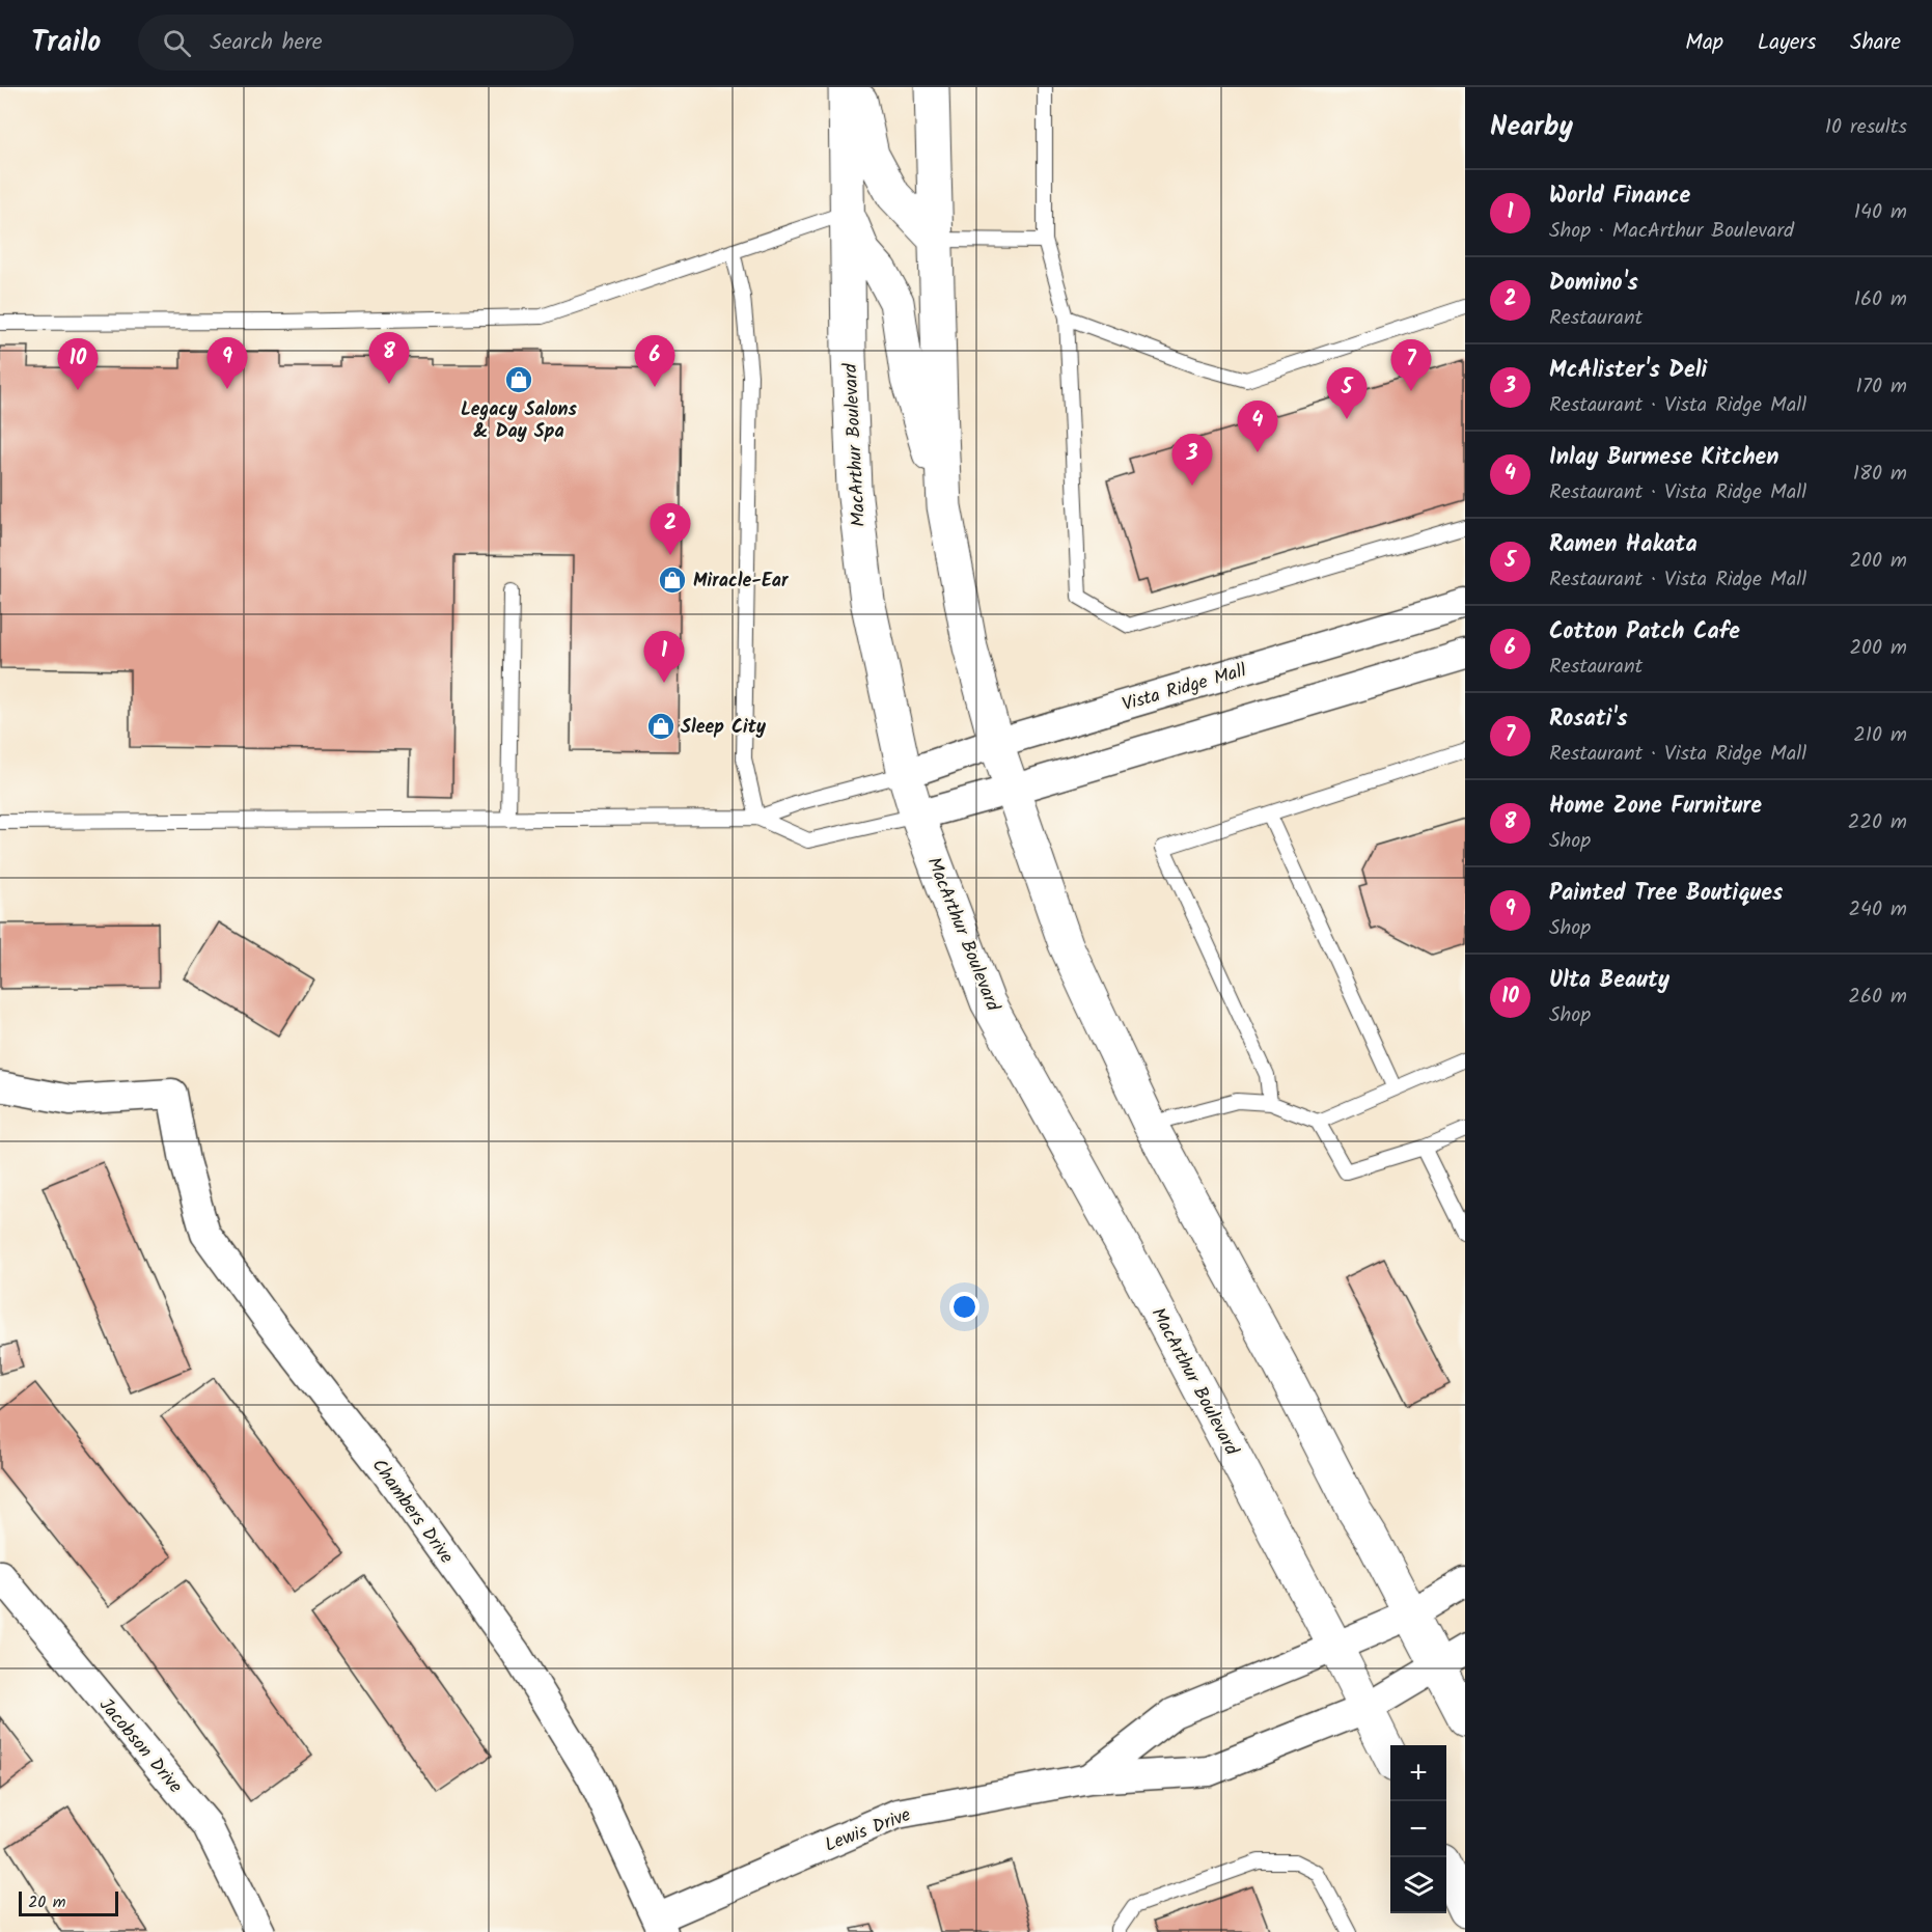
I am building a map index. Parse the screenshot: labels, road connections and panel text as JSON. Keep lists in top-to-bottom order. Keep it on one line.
{"streets":{"main road":["MacArthur Boulevard"],"street":["Vista Ridge Mall","Chambers Drive","Jacobson Drive","Lewis Drive"]},"crossings":[["MacArthur Boulevard","Vista Ridge Mall"],["MacArthur Boulevard","Lewis Drive"],["Chambers Drive","Lewis Drive"]],"places":{"shop":["Legacy Salons & Day Spa","Miracle-Ear","Sleep City"]},"scale_bar":"20 m","page":{"header":"Trailo","search":"Search here","nav":["Map","Layers","Share"],"heading":["Nearby","10 results"],"list":[{"mark":"1","name":"World Finance","note":"Shop · MacArthur Boulevard","value":"140 m"},{"mark":"2","name":"Domino's","note":"Restaurant","value":"160 m"},{"mark":"3","name":"McAlister's Deli","note":"Restaurant · Vista Ridge Mall","value":"170 m"},{"mark":"4","name":"Inlay Burmese Kitchen","note":"Restaurant · Vista Ridge Mall","value":"180 m"},{"mark":"5","name":"Ramen Hakata","note":"Restaurant · Vista Ridge Mall","value":"200 m"},{"mark":"6","name":"Cotton Patch Cafe","note":"Restaurant","value":"200 m"},{"mark":"7","name":"Rosati's","note":"Restaurant · Vista Ridge Mall","value":"210 m"},{"mark":"8","name":"Home Zone Furniture","note":"Shop","value":"220 m"},{"mark":"9","name":"Painted Tree Boutiques","note":"Shop","value":"240 m"},{"mark":"10","name":"Ulta Beauty","note":"Shop","value":"260 m"}],"pins":["8","6","9","10","7","5","4","3","2","1"],"map_buttons":["+","−"],"scale":"20 m"}}
